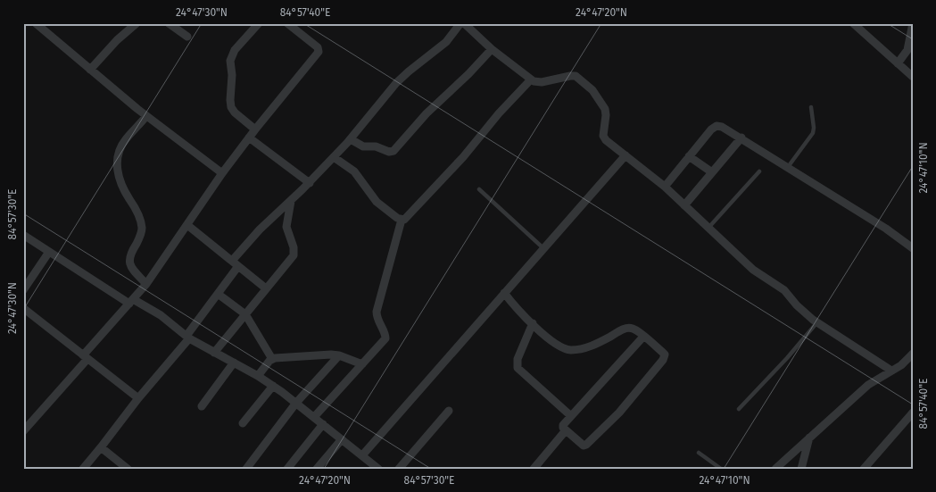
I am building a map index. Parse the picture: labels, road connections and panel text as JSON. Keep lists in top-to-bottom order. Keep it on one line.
{"coordinates":["24°47'30\"N","84°57'40\"E","24°47'20\"N","24°47'10\"N","84°57'30\"E"]}
